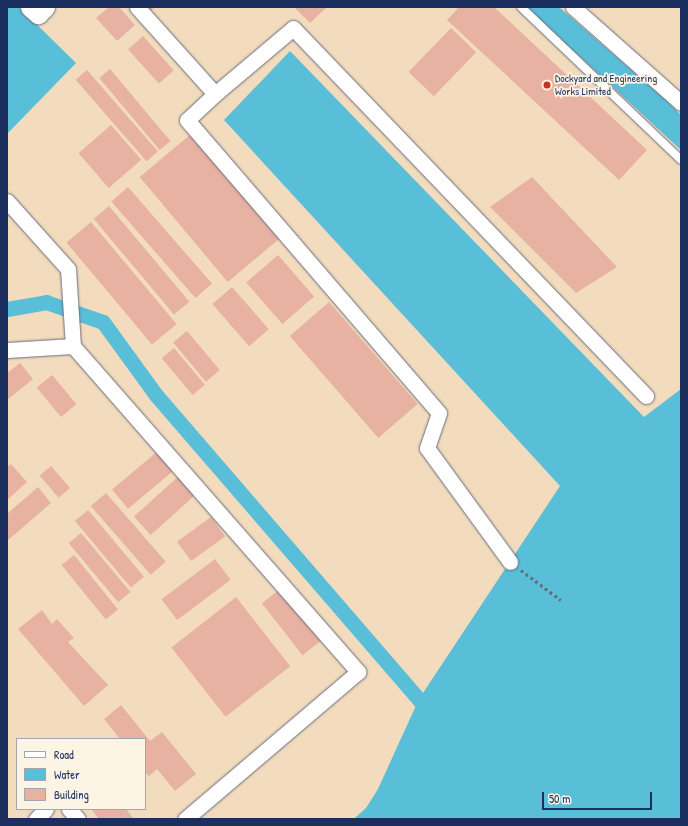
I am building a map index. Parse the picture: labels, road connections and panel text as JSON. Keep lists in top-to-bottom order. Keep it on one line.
{"places":["Dockyard and Engineering Works Limited"],"legend":["Road","Water","Building"],"scale_bar":"50 m"}
